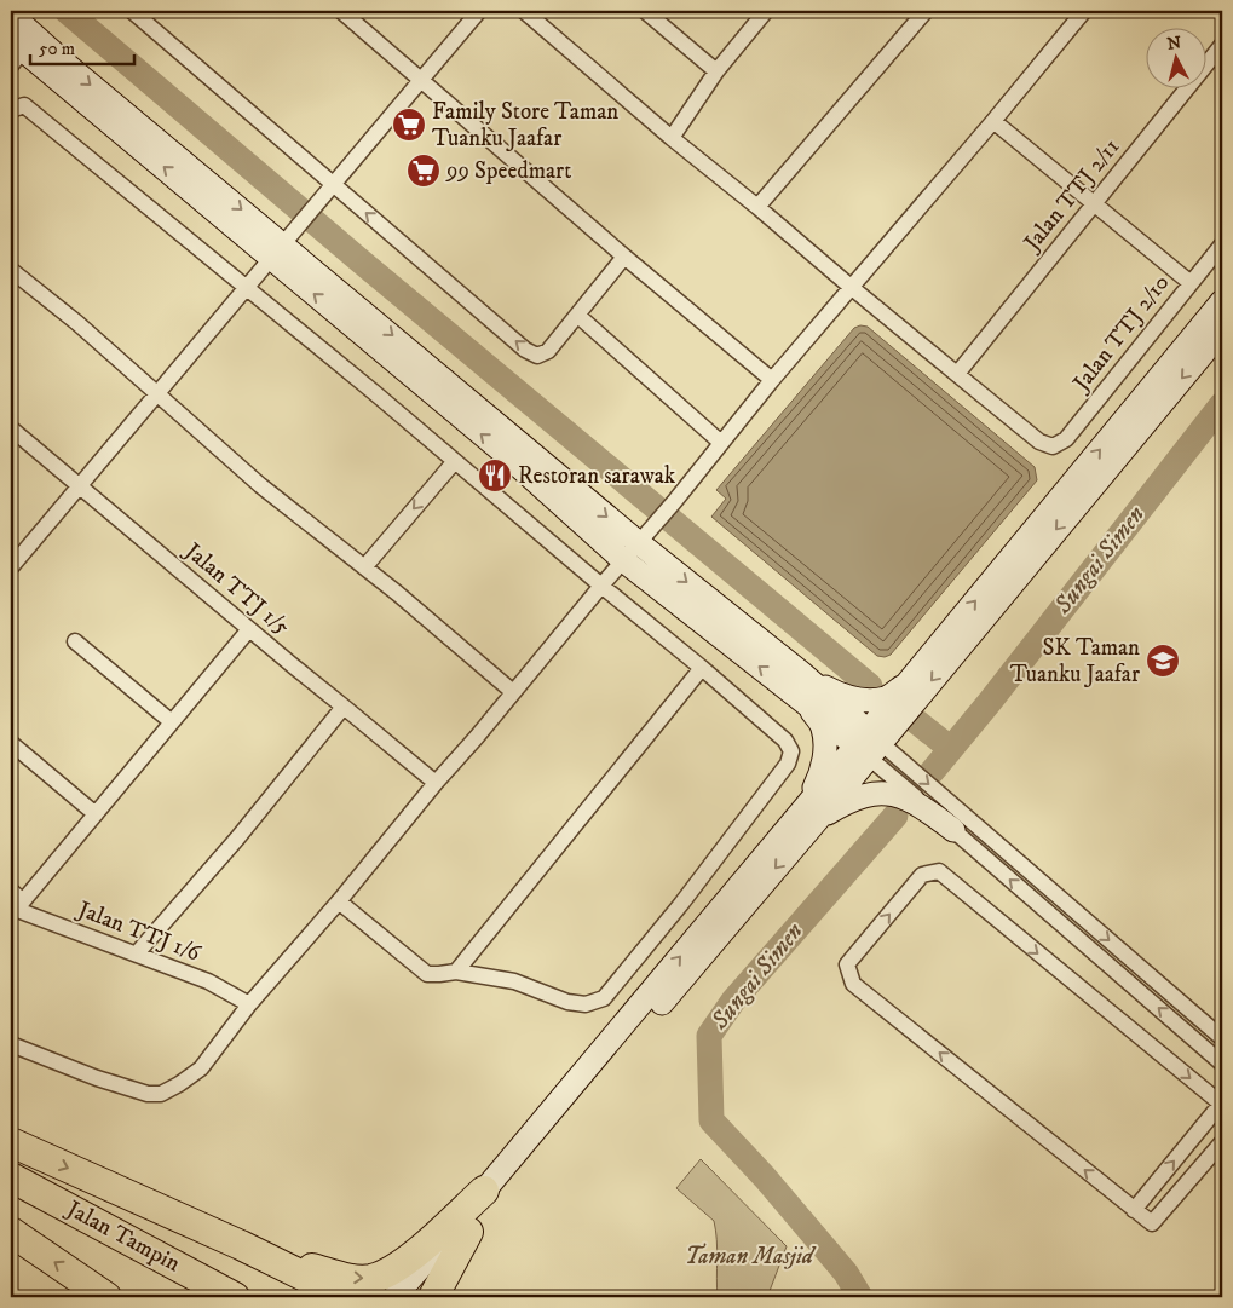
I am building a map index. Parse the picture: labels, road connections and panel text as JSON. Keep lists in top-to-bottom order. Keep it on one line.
{"streets":{"highway":["Jalan Tampin"],"street":["Jalan TTJ 2/11","Jalan TTJ 2/10","Jalan TTJ 1/5","Jalan TTJ 1/6"]},"crossings":[["Jalan TTJ 2/11","Jalan TTJ 2/10"]],"water":["Sungai Simen"],"parks":["Taman Masjid"],"places":{"supermarket":["Family Store Taman Tuanku Jaafar","99 Speedmart"],"restaurant":["Restoran sarawak"],"school or university":["SK Taman Tuanku Jaafar"]},"scale_bar":"50 m","north":"top"}
